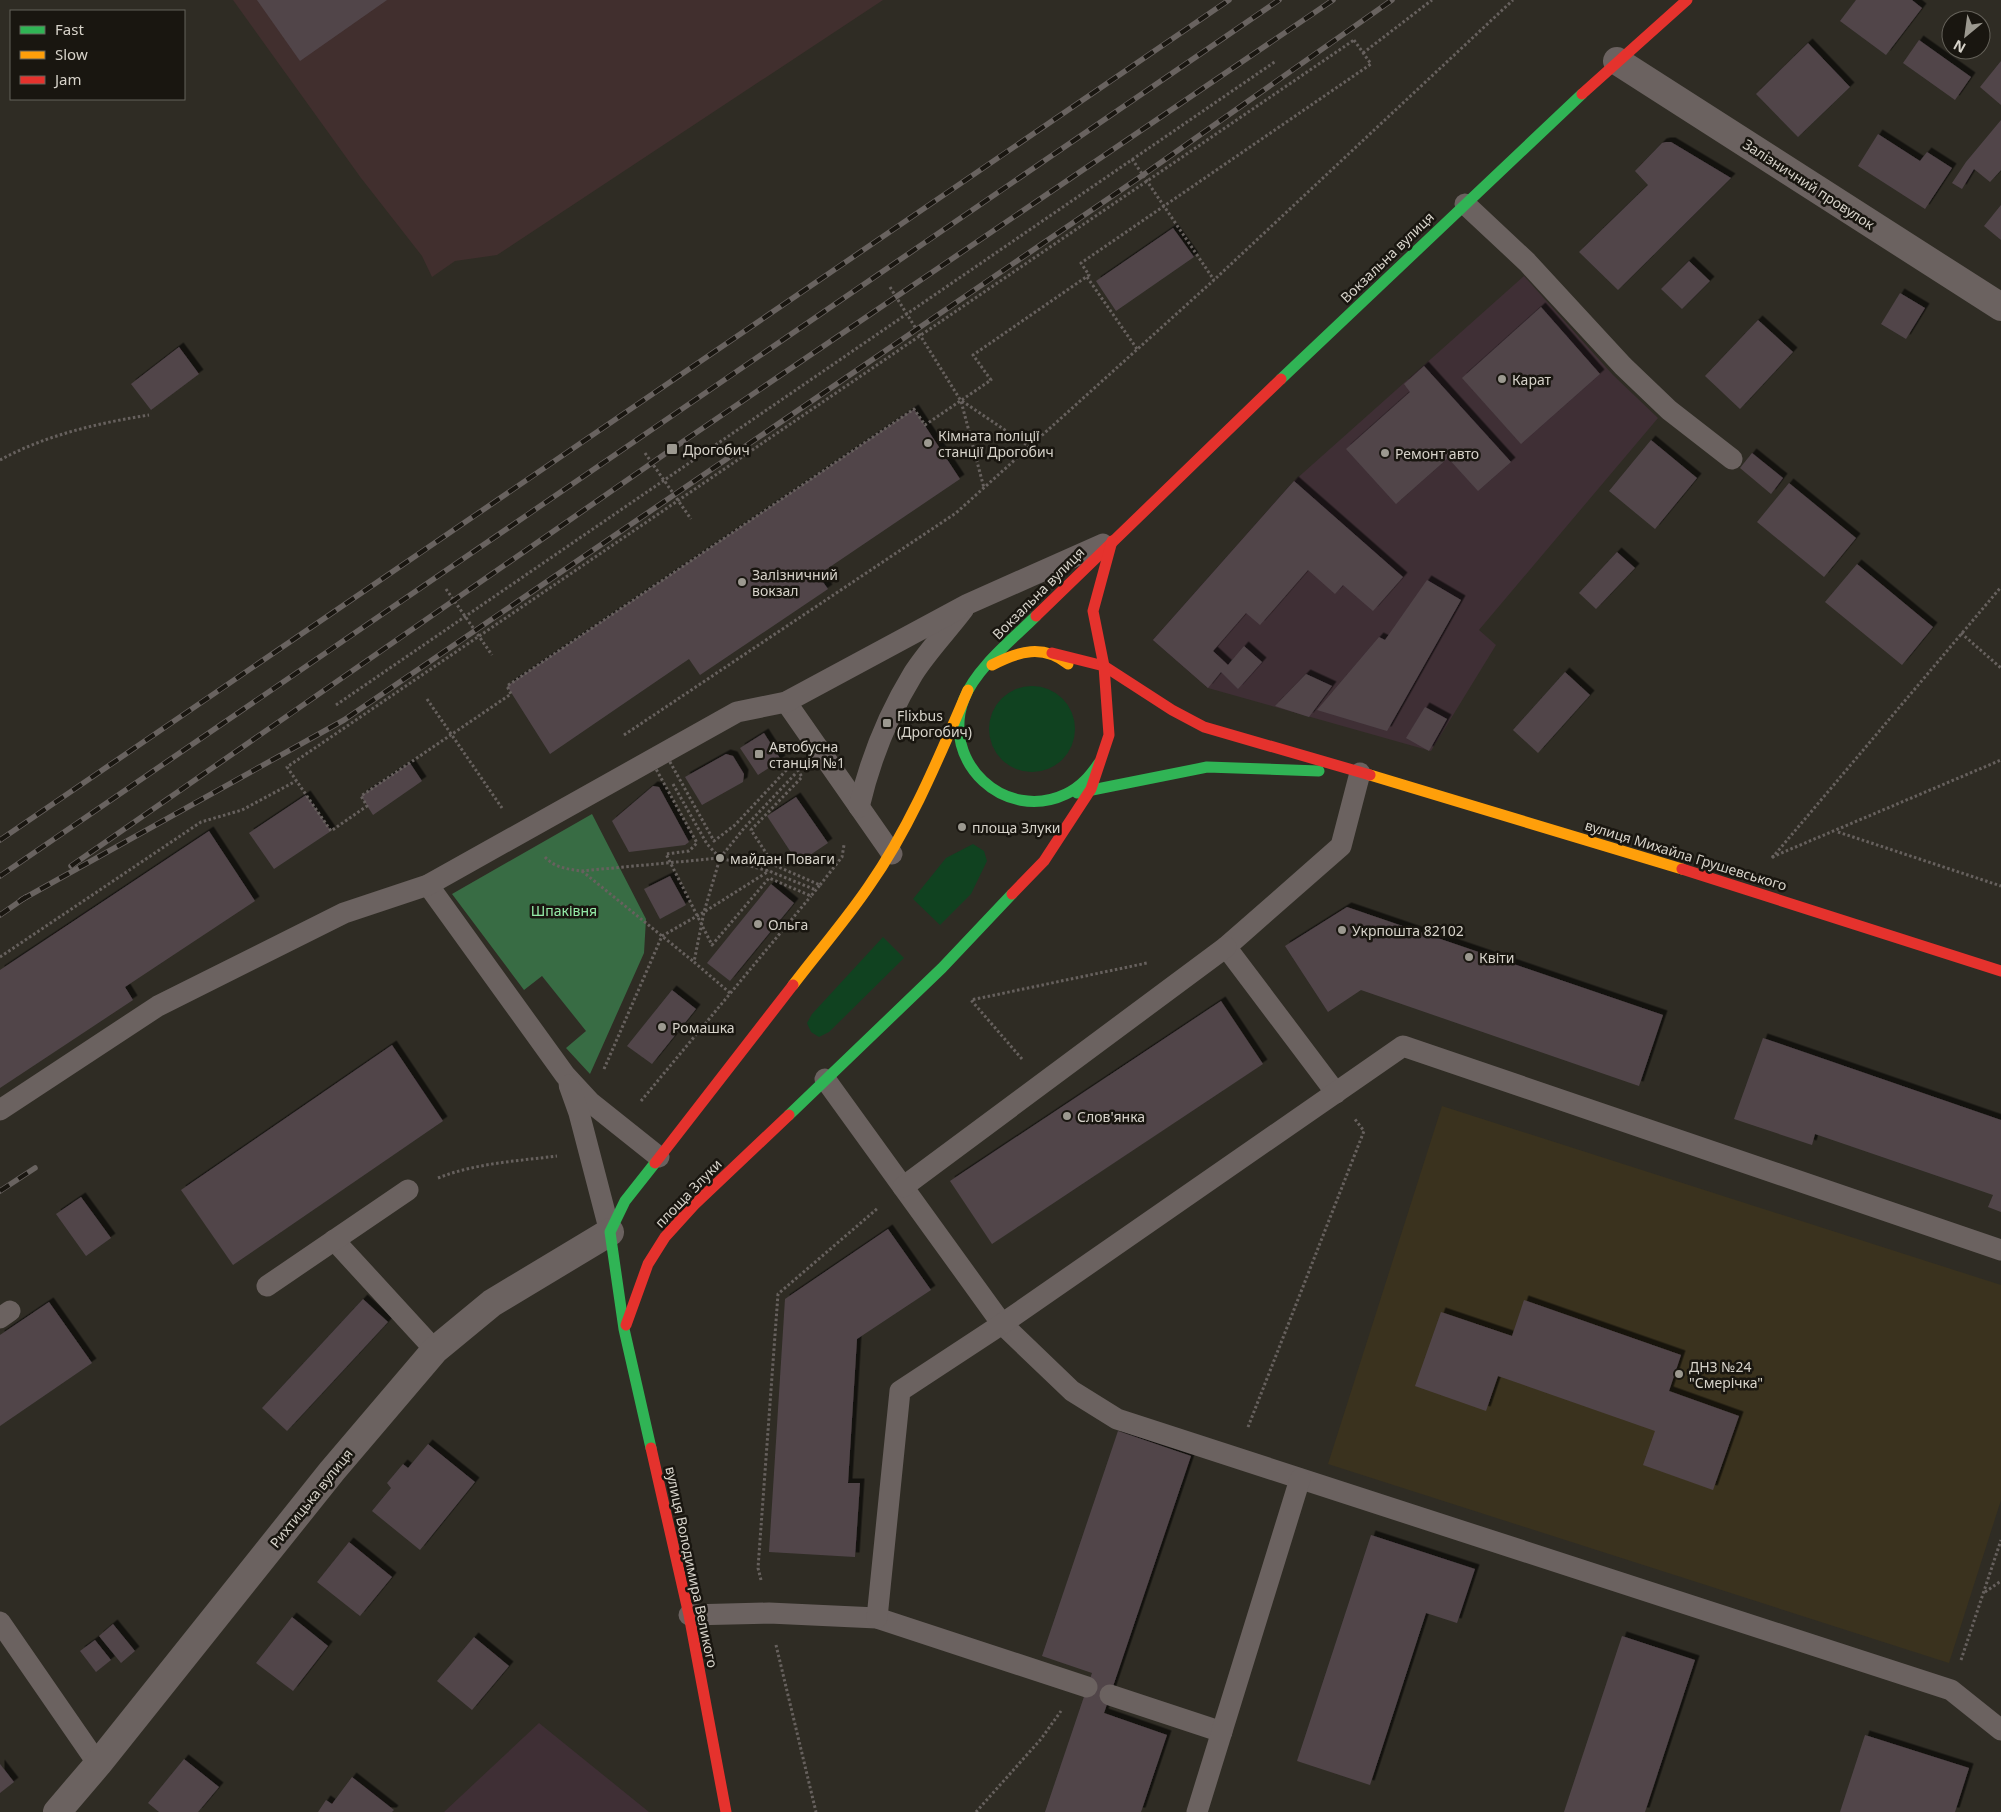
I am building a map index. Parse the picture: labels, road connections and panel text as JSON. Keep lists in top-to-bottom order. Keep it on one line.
{"streets":{"street":["Залізничний провулок","Вокзальна вулиця","вулиця Михайла Грушевського","площа Злуки","Рихтицька вулиця","вулиця Володимира Великого"]},"crossings":[["Залізничний провулок","Вокзальна вулиця"],["Вокзальна вулиця","вулиця Михайла Грушевського"],["Вокзальна вулиця","площа Злуки"],["вулиця Михайла Грушевського","площа Злуки"],["площа Злуки","вулиця Володимира Великого"]],"parks":["Шпаківня"],"places":{"other":["Карат","Кімната поліції станції Дрогобич","Ремонт авто","Залізничний вокзал","площа Злуки","майдан Поваги","Ольга","Укрпошта 82102","Квіти","Ромашка","Слов'янка","ДНЗ №24 \"Смерічка\""],"transit":["Дрогобич","Flixbus (Дрогобич)","Автобусна станція №1"]},"legend":["Fast","Slow","Jam"],"north":"bottom left"}
